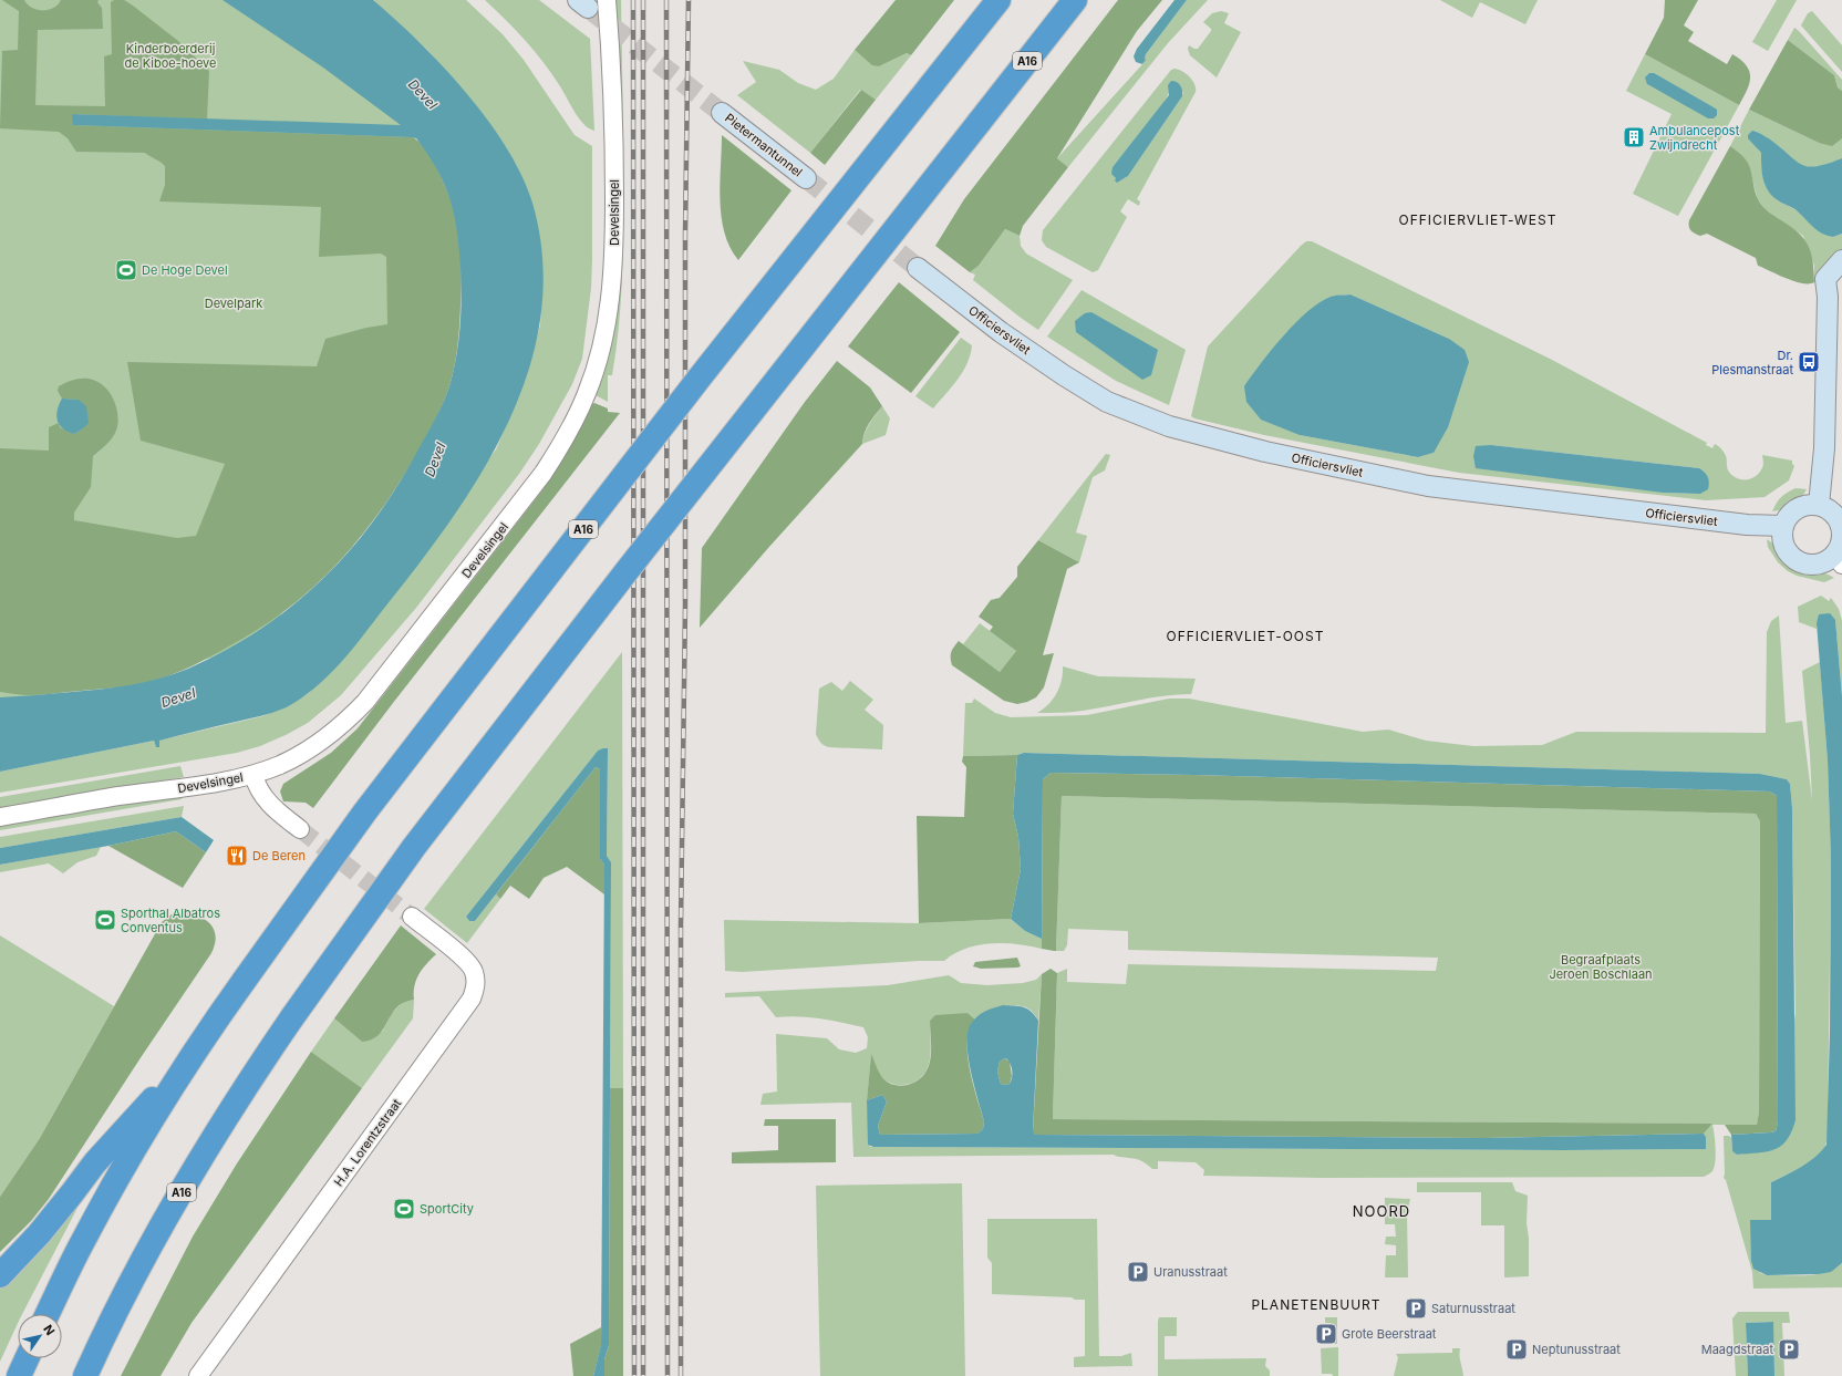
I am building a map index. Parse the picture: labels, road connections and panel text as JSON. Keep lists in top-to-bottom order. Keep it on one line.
{"streets":{"highway":["A16"],"main road":["Pietermantunnel","Officiersvliet"],"street":["Develsingel","H.A. Lorentzstraat"]},"districts":["OFFICIERVLIET-WEST","OFFICIERVLIET-OOST","NOORD","PLANETENBUURT"],"water":["Devel"],"parks":["Kinderboerderij de Kiboe-hoeve","Develpark","Begraafplaats Jeroen Boschlaan"],"places":{"building":["Ambulancepost Zwijndrecht"],"sports":["De Hoge Devel","Sporthal Albatros Conventus","SportCity"],"bus stop":["Dr. Plesmanstraat"],"restaurant":["De Beren"],"parking":["Uranusstraat","Saturnusstraat","Grote Beerstraat","Neptunusstraat","Maagdstraat"]},"north":"top right"}
